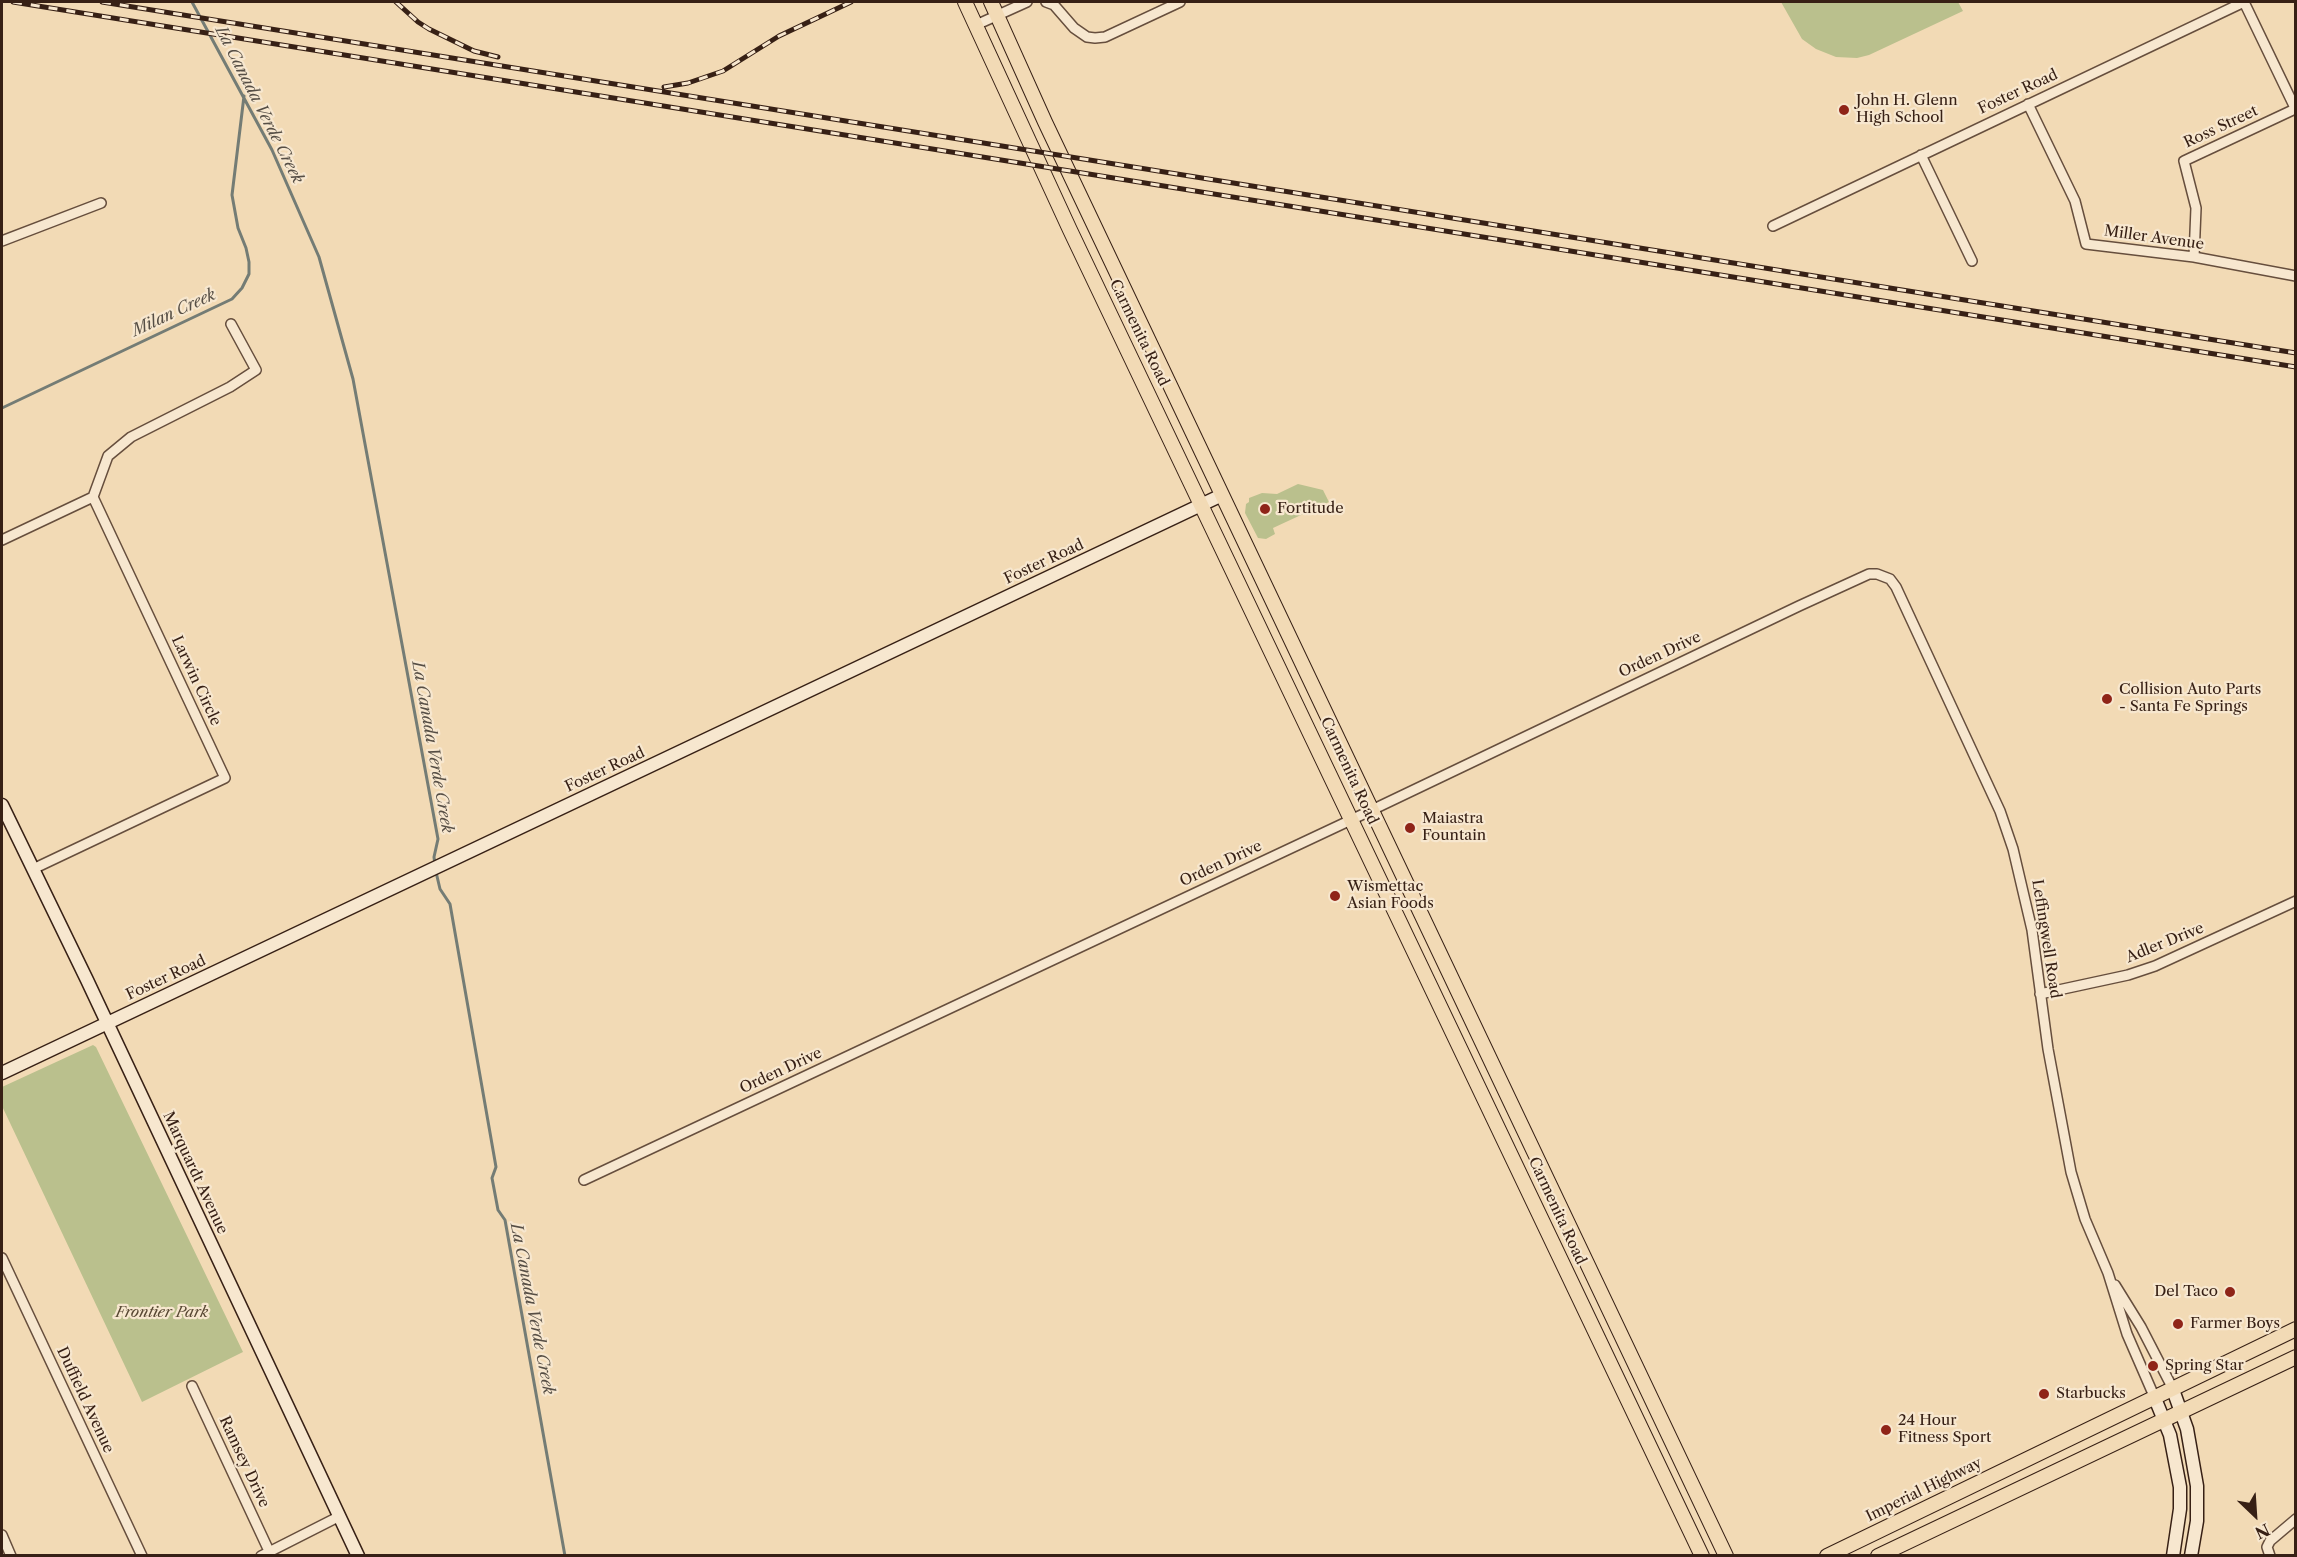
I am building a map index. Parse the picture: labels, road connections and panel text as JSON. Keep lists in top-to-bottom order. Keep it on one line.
{"streets":{"main road":["Carmenita Road","Imperial Highway"],"street":["Foster Road","Ross Street","Miller Avenue","Orden Drive","Larwin Circle","Leffingwell Road","Adler Drive","Marquardt Avenue","Duffield Avenue","Ramsey Drive"]},"crossings":[["Foster Road","Miller Avenue"],["Foster Road","Carmenita Road"],["Foster Road","Marquardt Avenue"],["Ross Street","Miller Avenue"],["Carmenita Road","Orden Drive"],["Orden Drive","Leffingwell Road"],["Larwin Circle","Marquardt Avenue"],["Leffingwell Road","Adler Drive"],["Leffingwell Road","Imperial Highway"]],"water":["La Canada Verde Creek","Milan Creek"],"parks":["Frontier Park"],"places":["John H. Glenn High School","Fortitude","Collision Auto Parts - Santa Fe Springs","Maiastra Fountain","Wismettac Asian Foods","Del Taco","Farmer Boys","Spring Star","Starbucks","24 Hour Fitness Sport"],"north":"bottom right"}
